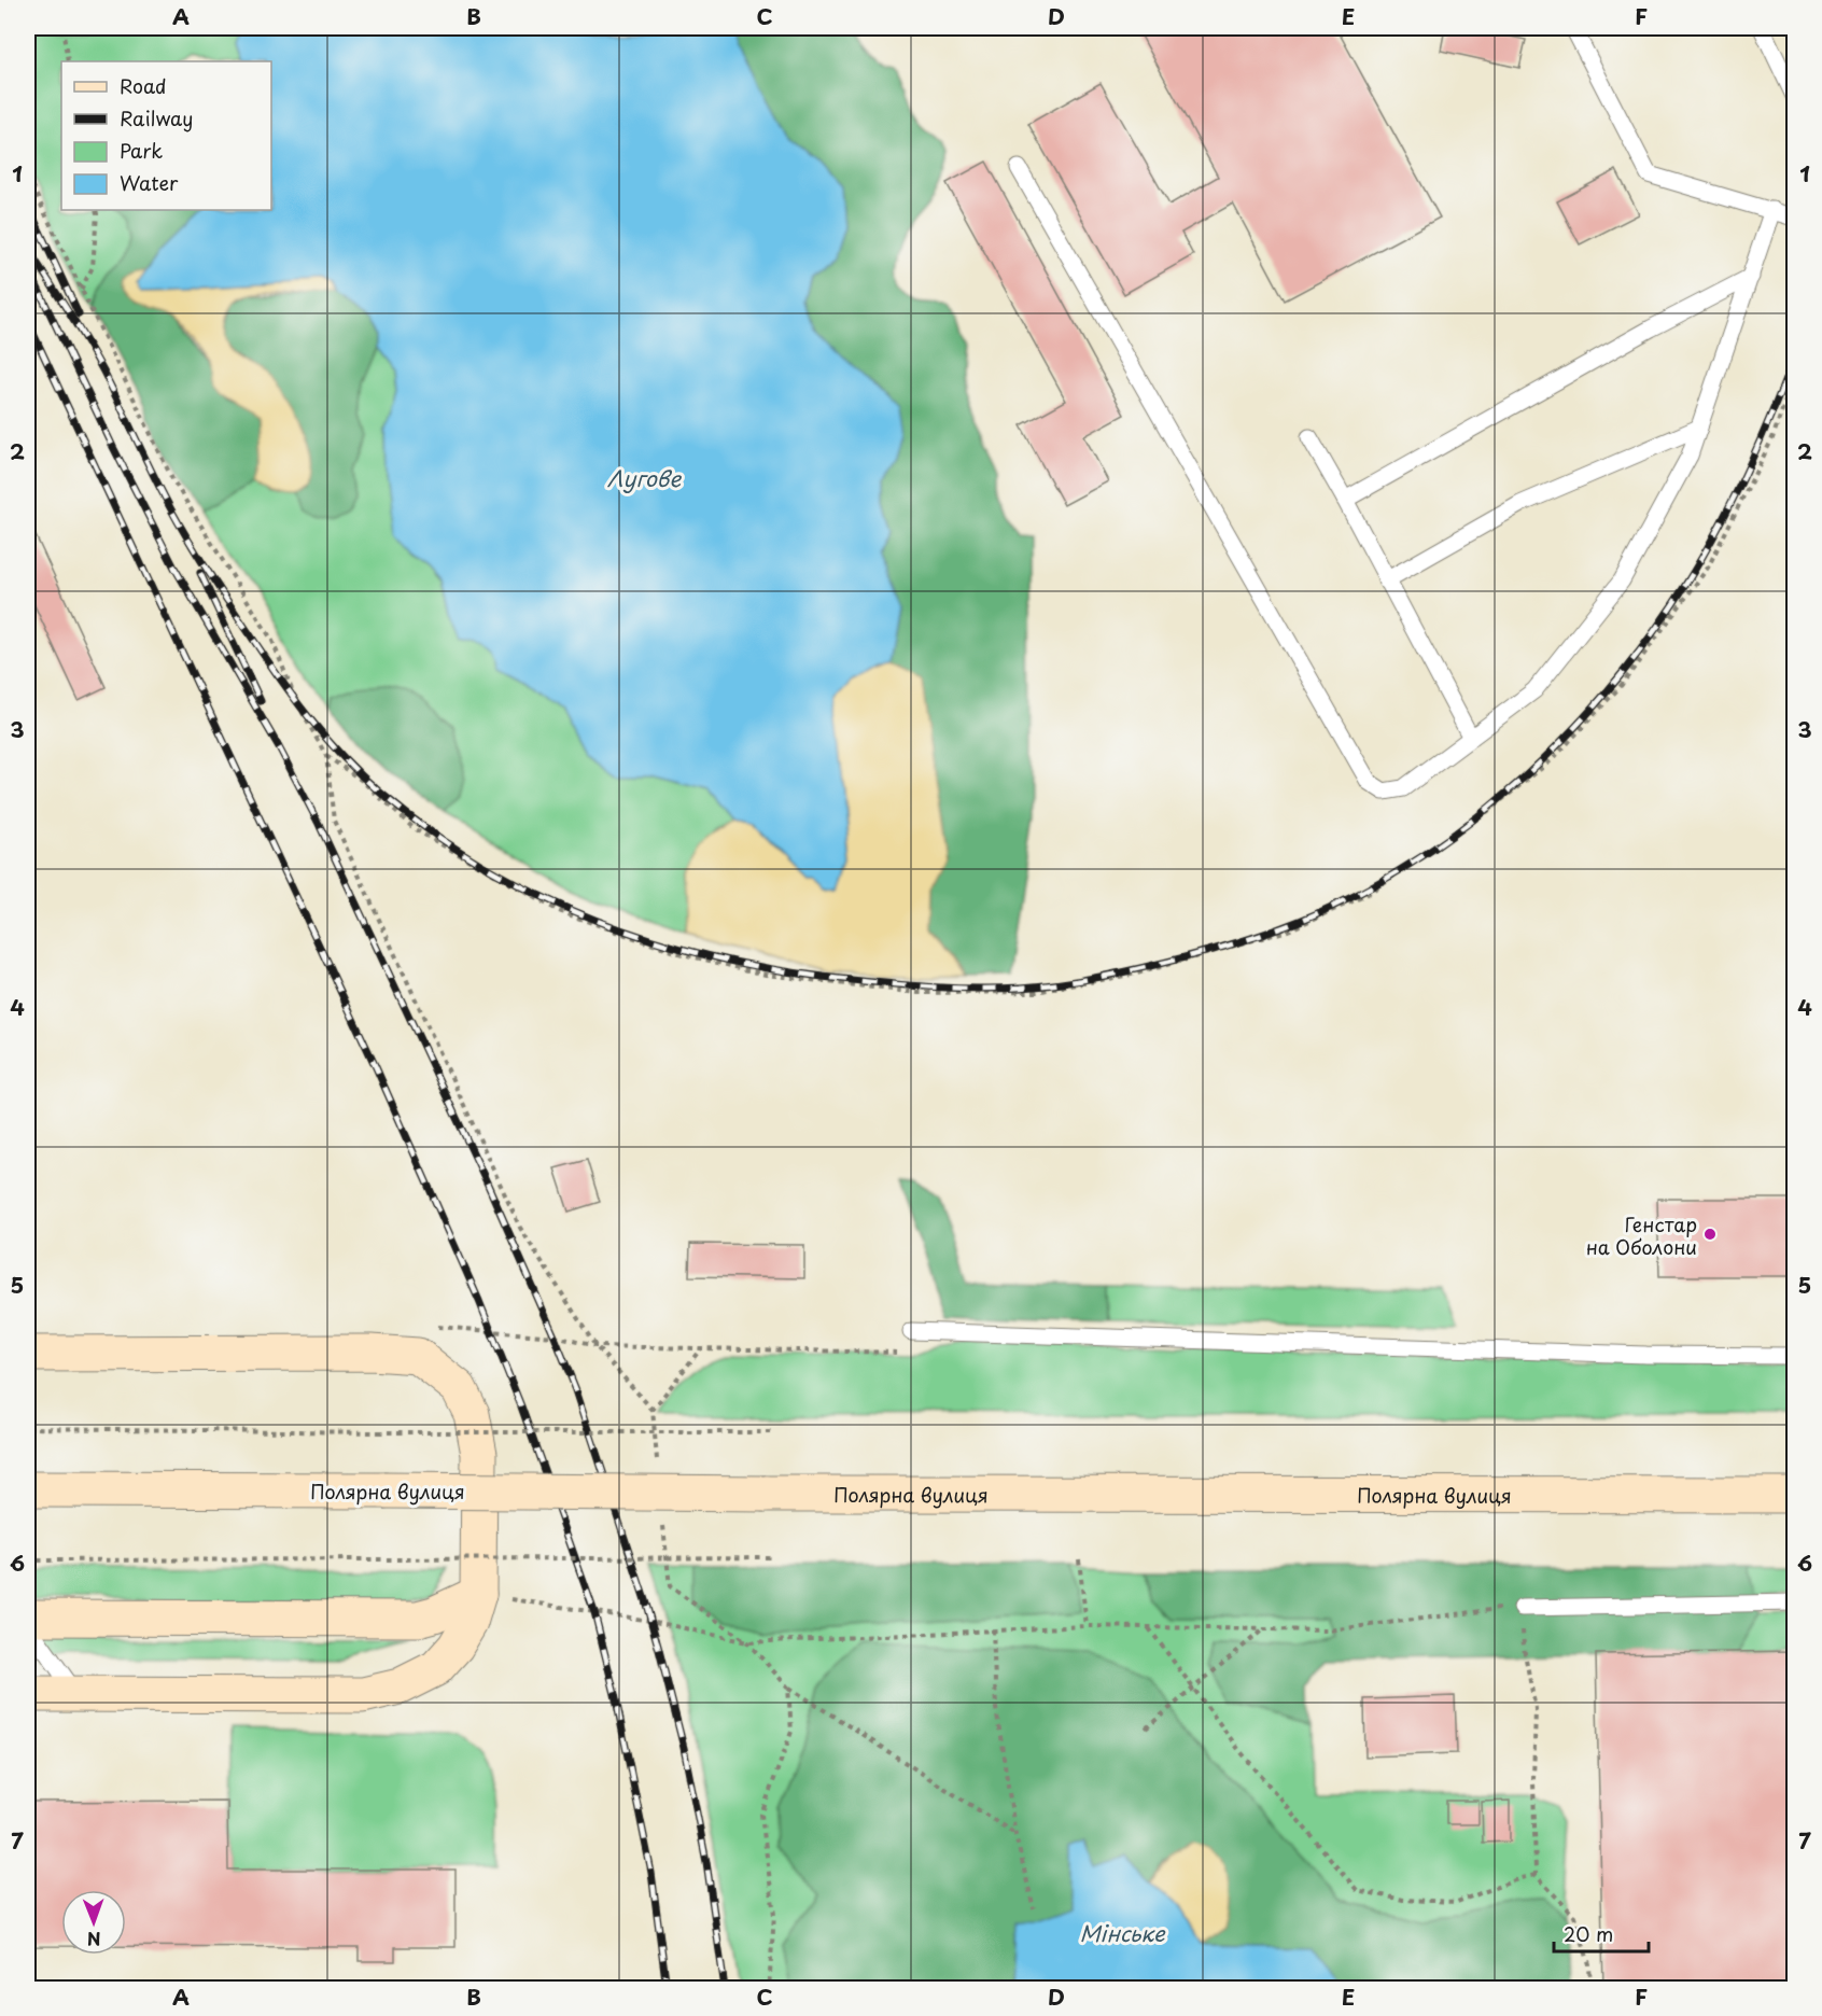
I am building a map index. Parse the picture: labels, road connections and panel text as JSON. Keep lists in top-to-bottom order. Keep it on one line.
{"streets":{"main road":["Полярна вулиця"]},"water":["Лугове","Мінське"],"places":["Генстар на Оболони"],"legend":["Road","Railway","Park","Water"],"scale_bar":"20 m","north":"bottom","grid":{"columns":["A","B","C","D","E","F"],"rows":["1","2","3","4","5","6","7"]}}
